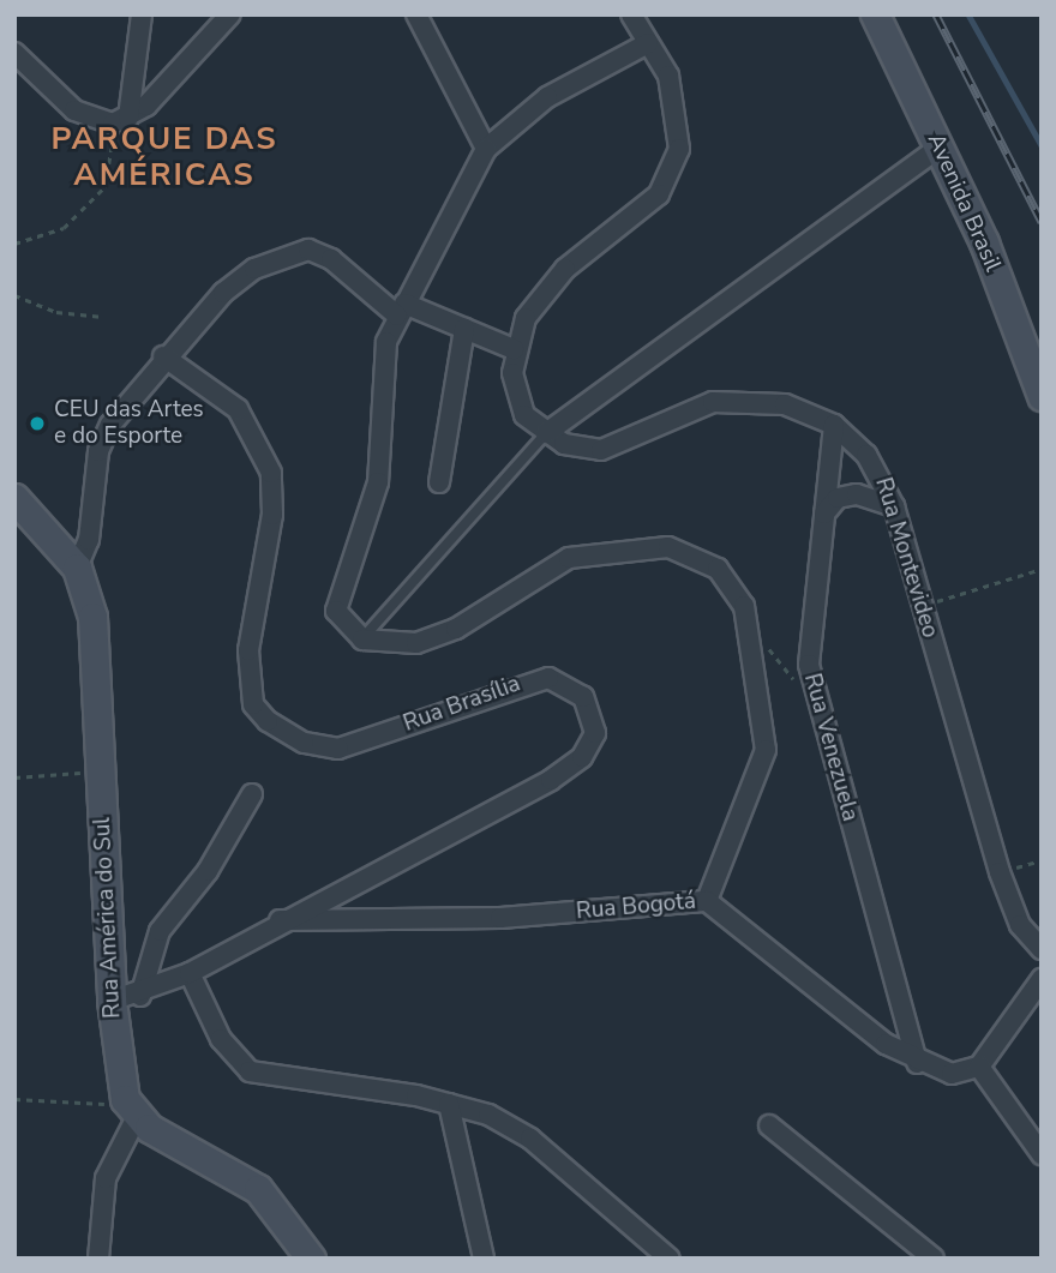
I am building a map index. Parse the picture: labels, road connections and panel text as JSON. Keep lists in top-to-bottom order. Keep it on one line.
{"streets":{"street":["Avenida Brasil","Rua Montevideo","Rua Brasília","Rua Venezuela","Rua Bogotá","Rua América do Sul"]},"crossings":[["Rua Montevideo","Rua Venezuela"],["Rua Brasília","Rua Bogotá"],["Rua Brasília","Rua América do Sul"],["Rua Venezuela","Rua Bogotá"]],"districts":["PARQUE DAS AMÉRICAS"],"places":["CEU das Artes e do Esporte"]}
